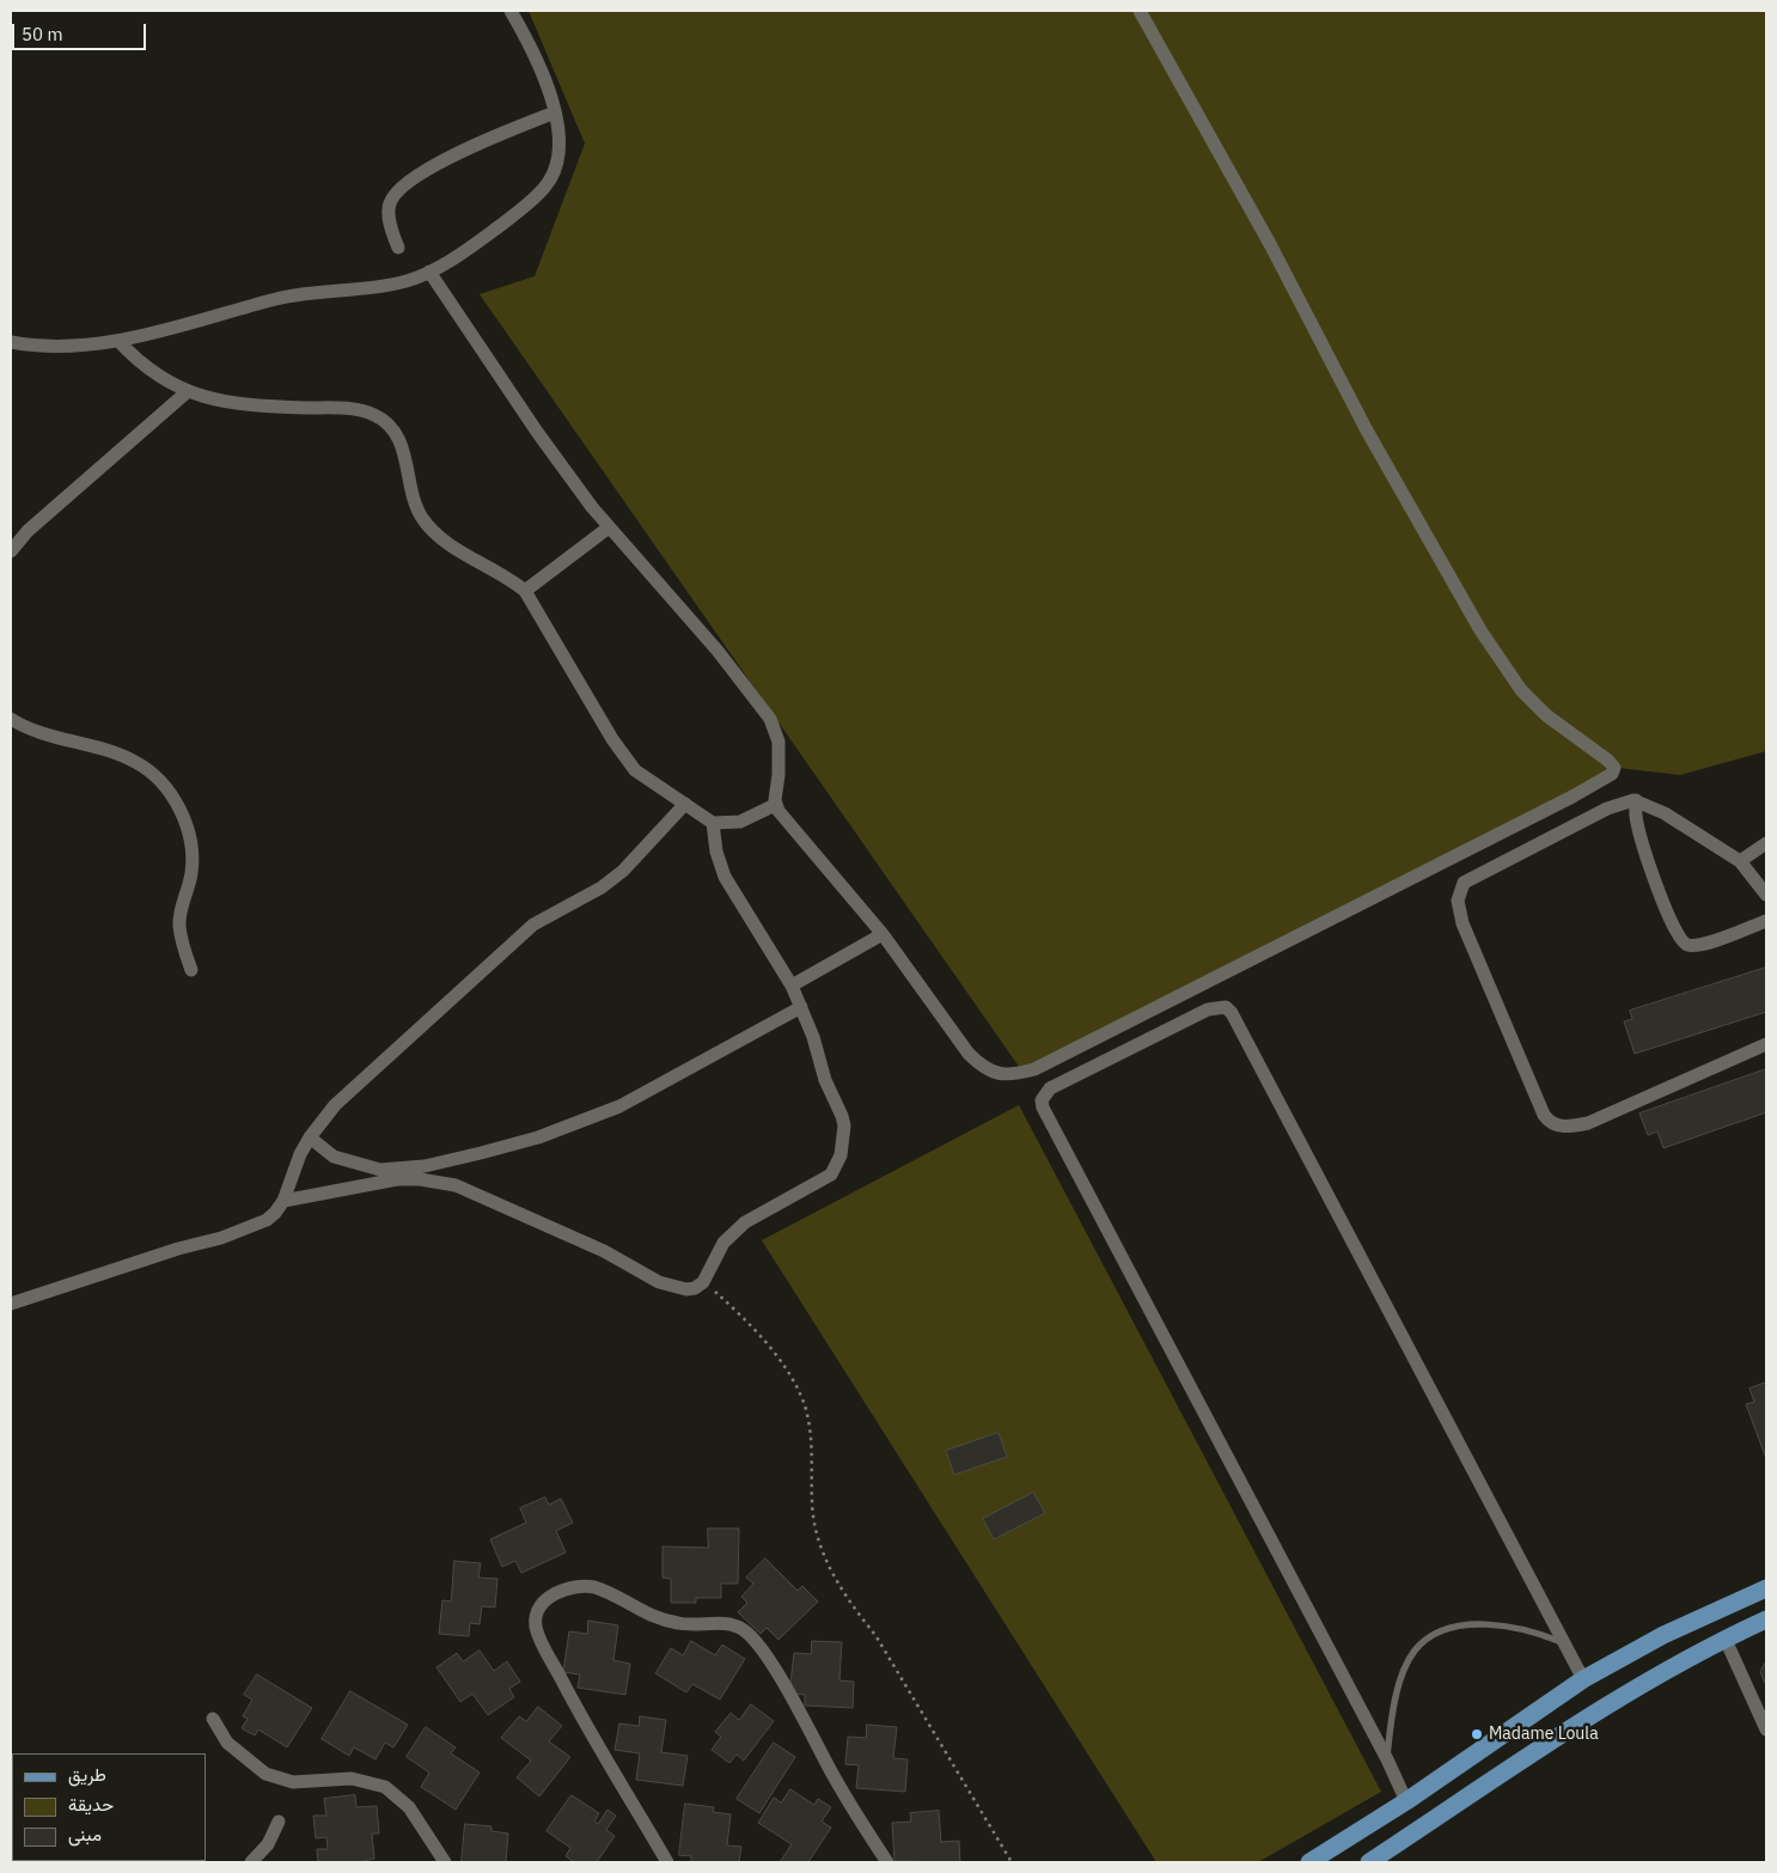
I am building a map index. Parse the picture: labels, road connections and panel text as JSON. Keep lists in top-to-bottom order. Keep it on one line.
{"places":["Madame Loula"],"legend":["طريق","حديقة","مبنى"],"scale_bar":"50 m"}
